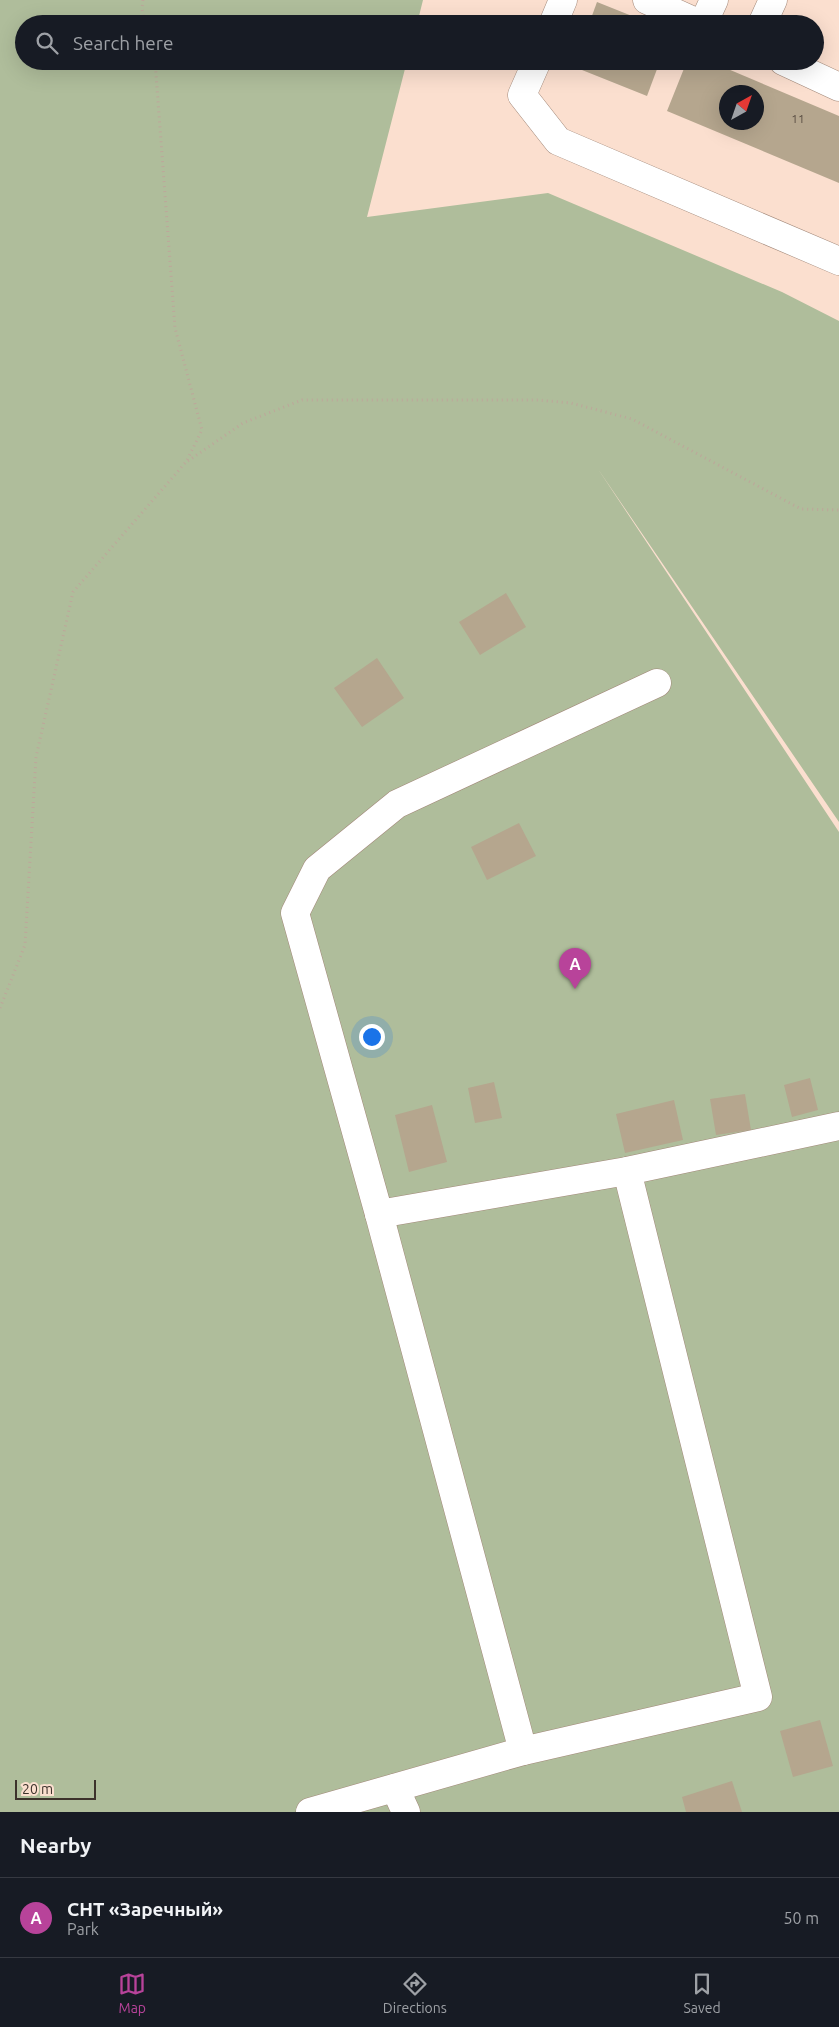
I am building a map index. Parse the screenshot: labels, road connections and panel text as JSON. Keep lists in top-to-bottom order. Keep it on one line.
{"house_numbers":["11"],"scale_bar":"20 m","north":"top right","page":{"search":"Search here","pins":"A","scale":"20 m","heading":"Nearby","list":[{"mark":"A","name":"СНТ «Заречный»","note":"Park","value":"50 m"}],"nav":["Map","Directions","Saved"]}}
